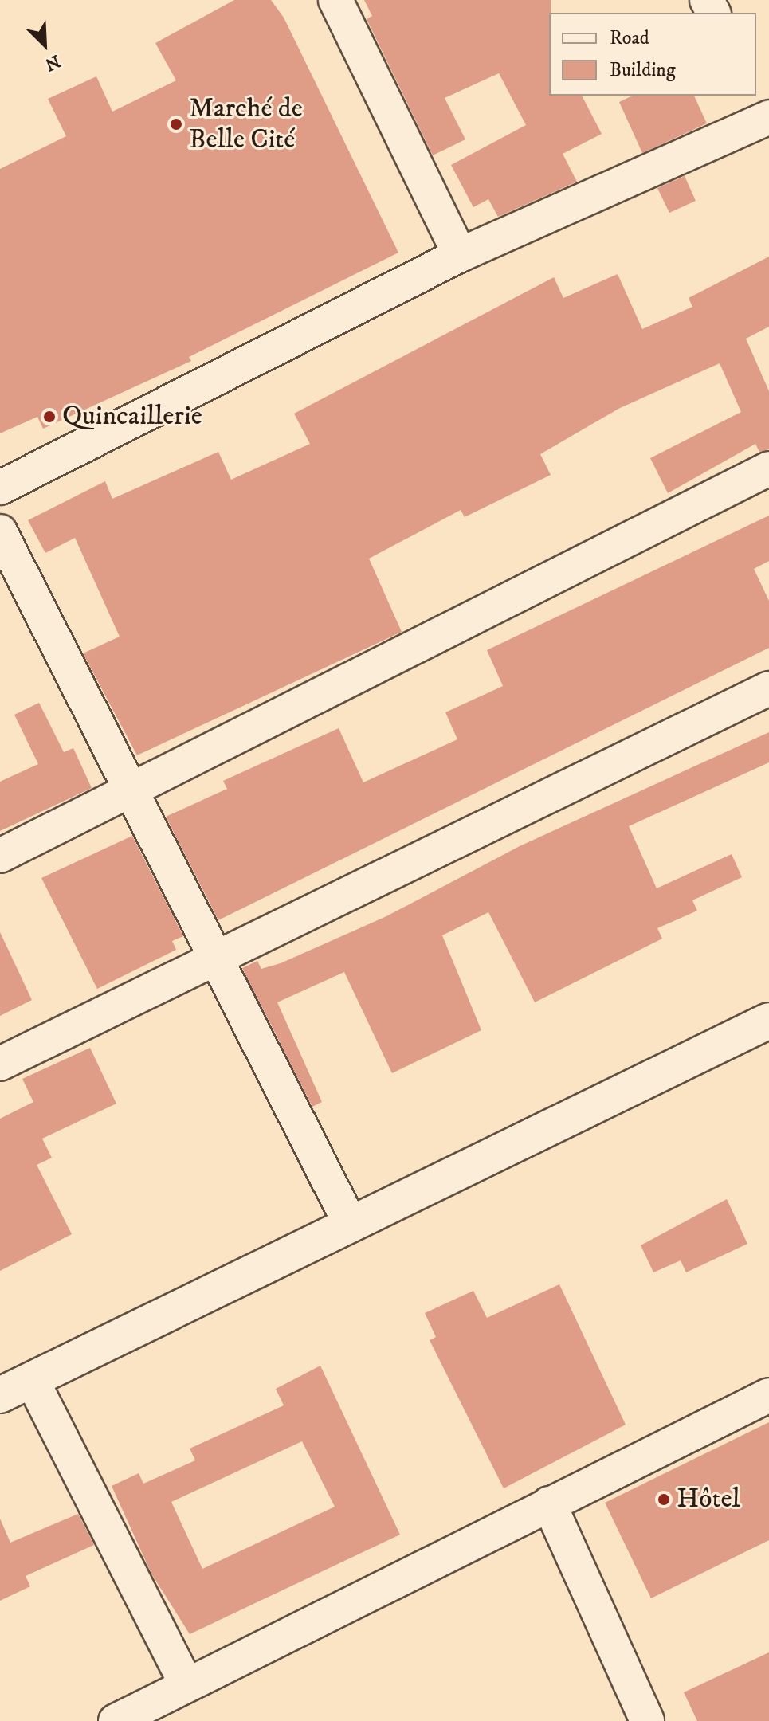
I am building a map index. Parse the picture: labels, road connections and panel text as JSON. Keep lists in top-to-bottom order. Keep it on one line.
{"places":["Marché de Belle Cité","Quincaillerie","Hôtel"],"legend":["Road","Building"],"north":"bottom right"}
